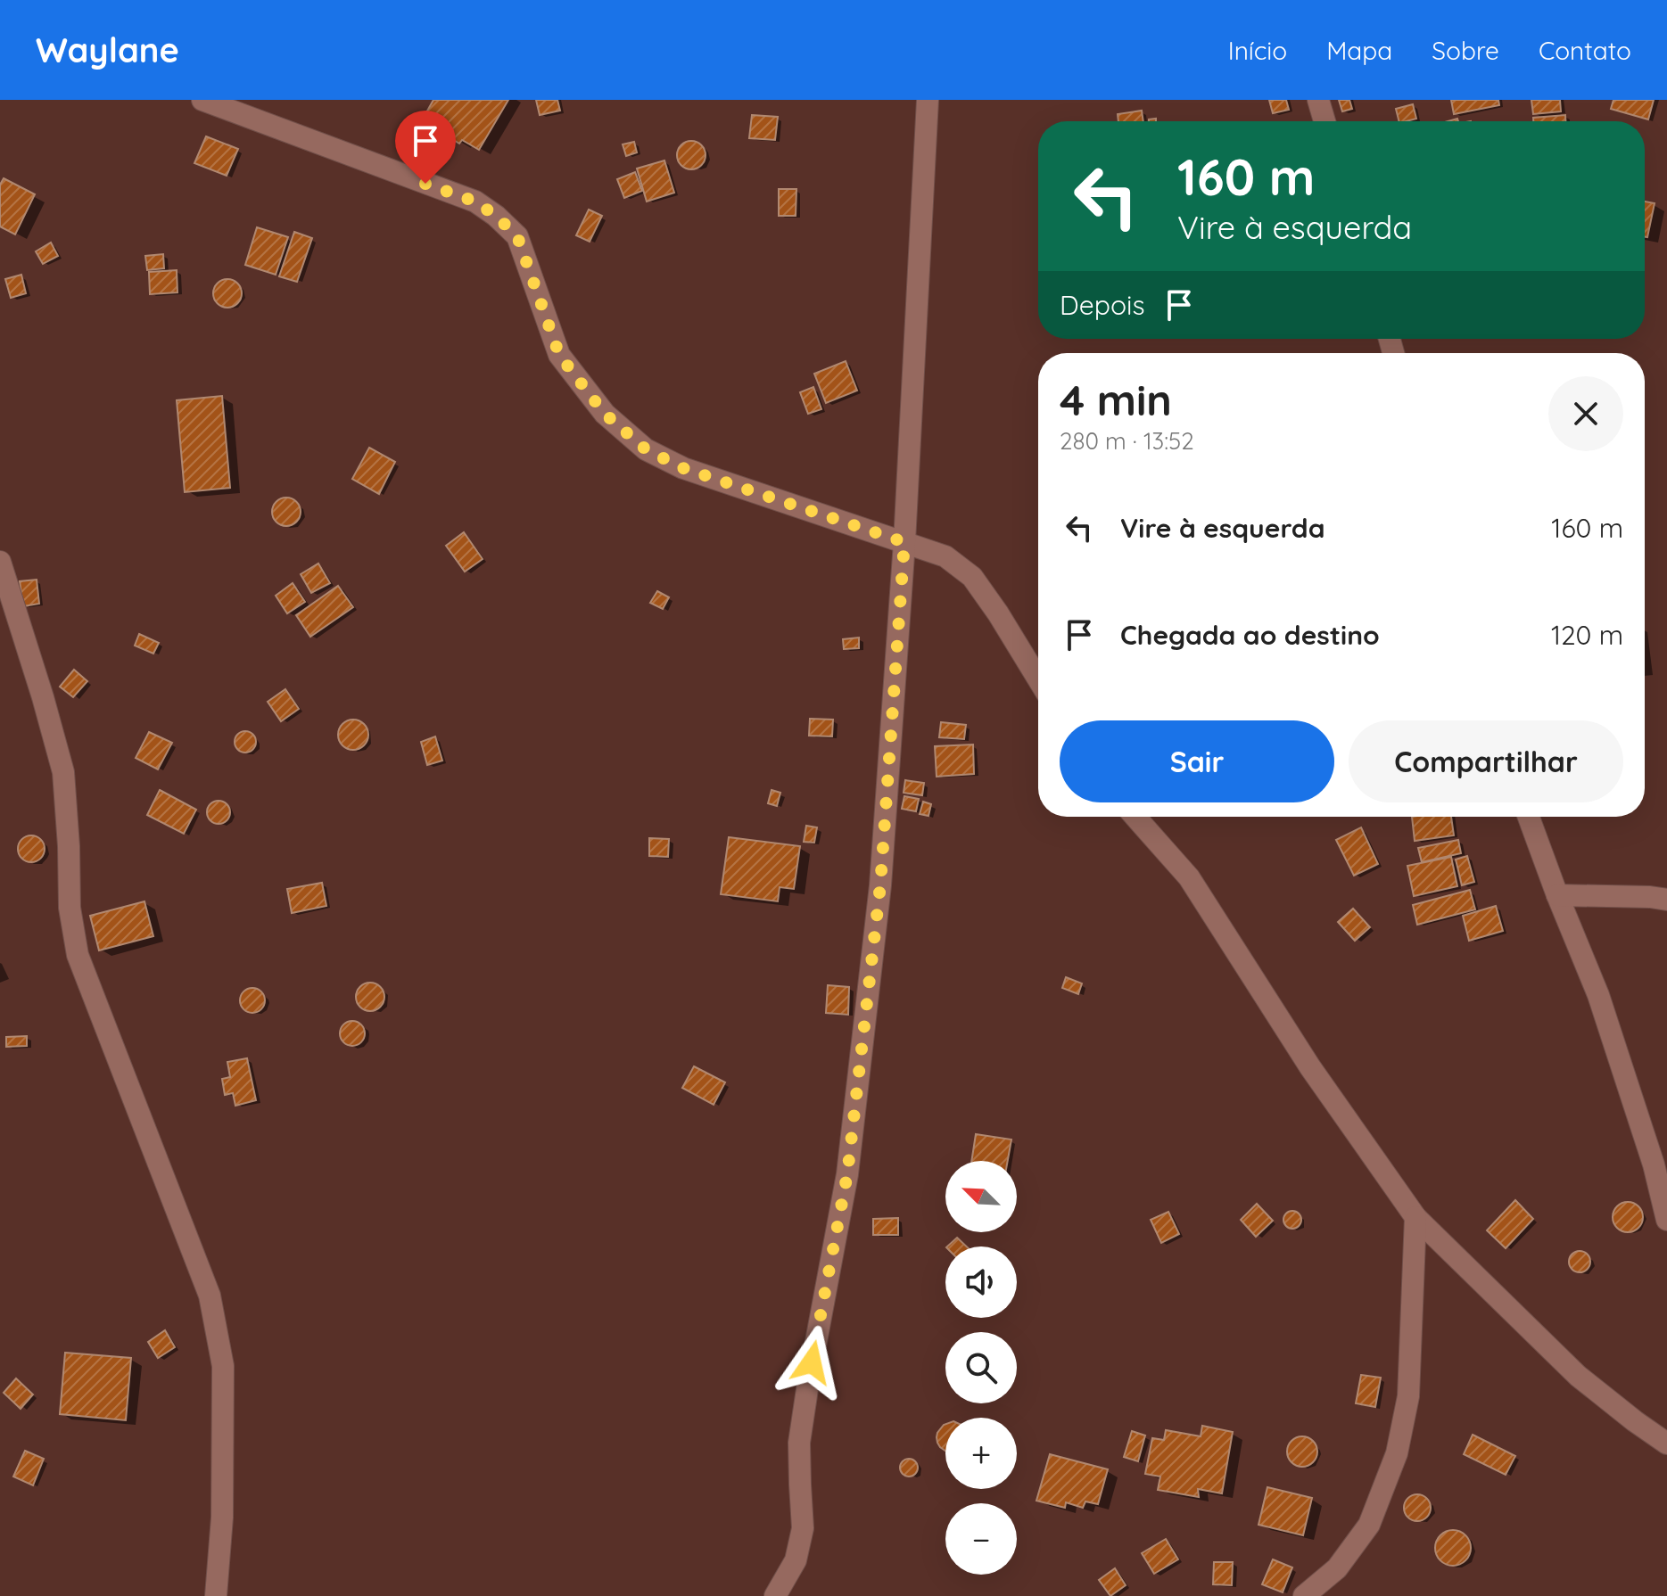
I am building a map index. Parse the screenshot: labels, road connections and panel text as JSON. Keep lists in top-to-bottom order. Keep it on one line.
{"north":"top left","page":{"header":"Waylane","nav":["Início","Mapa","Sobre","Contato"],"turn":["160 m","Vire à esquerda"],"then":"Depois","heading":["4 min","280 m · 13:52"],"list":[{"name":"Vire à esquerda","value":"160 m"},{"name":"Chegada ao destino","value":"120 m"}],"buttons":["Sair","Compartilhar"],"map_buttons":["+","−"]}}
